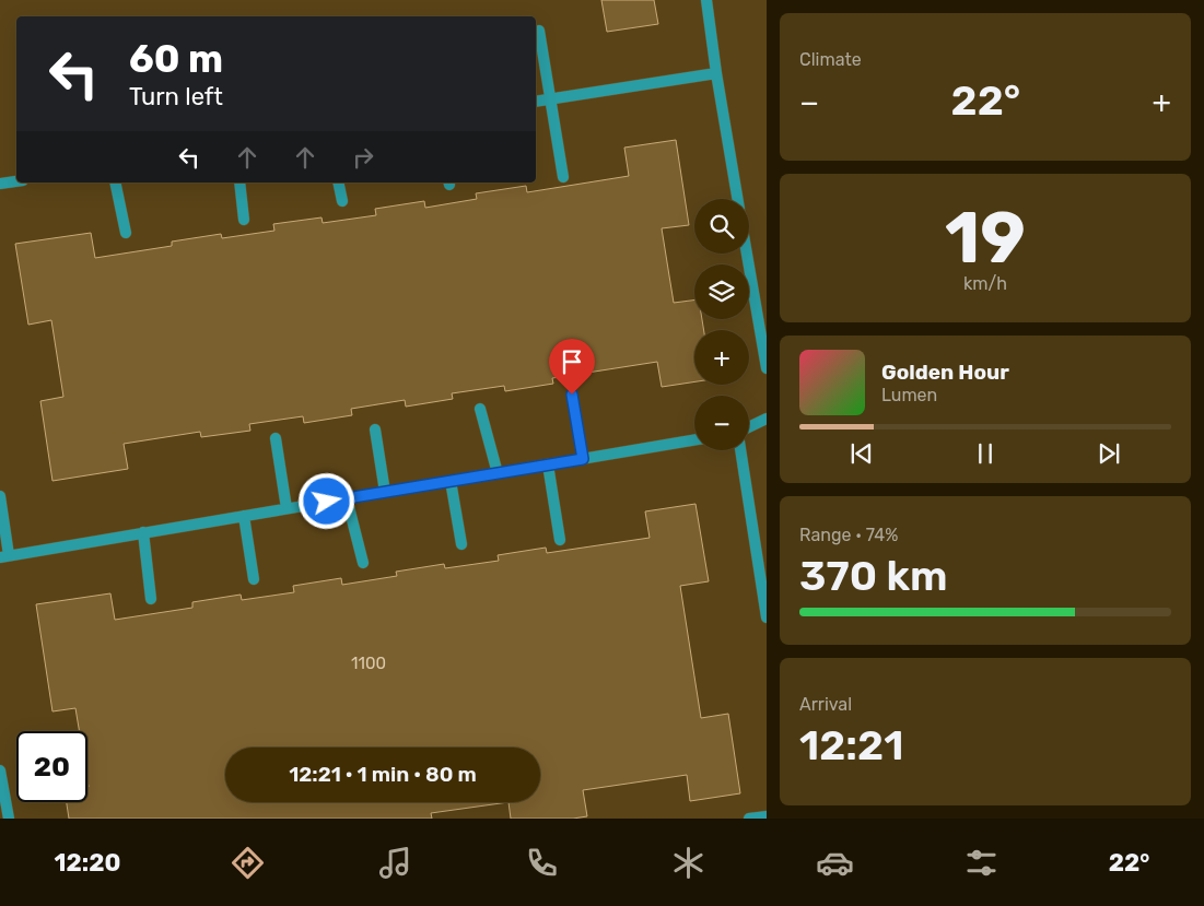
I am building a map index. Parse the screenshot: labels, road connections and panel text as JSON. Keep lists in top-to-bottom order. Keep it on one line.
{"house_numbers":["1100"],"page":{"tile":["Climate",["19","km/h"],["Range · 74%","370 km"],["Arrival","12:21"]],"turn":["60 m","Turn left"],"heat":["−","22°","+"],"map_buttons":["+","−"],"song":["Golden Hour","Lumen"],"limit":"20","trip":"12:21 · 1 min · 80 m","tabs":["12:20","22°"]}}
